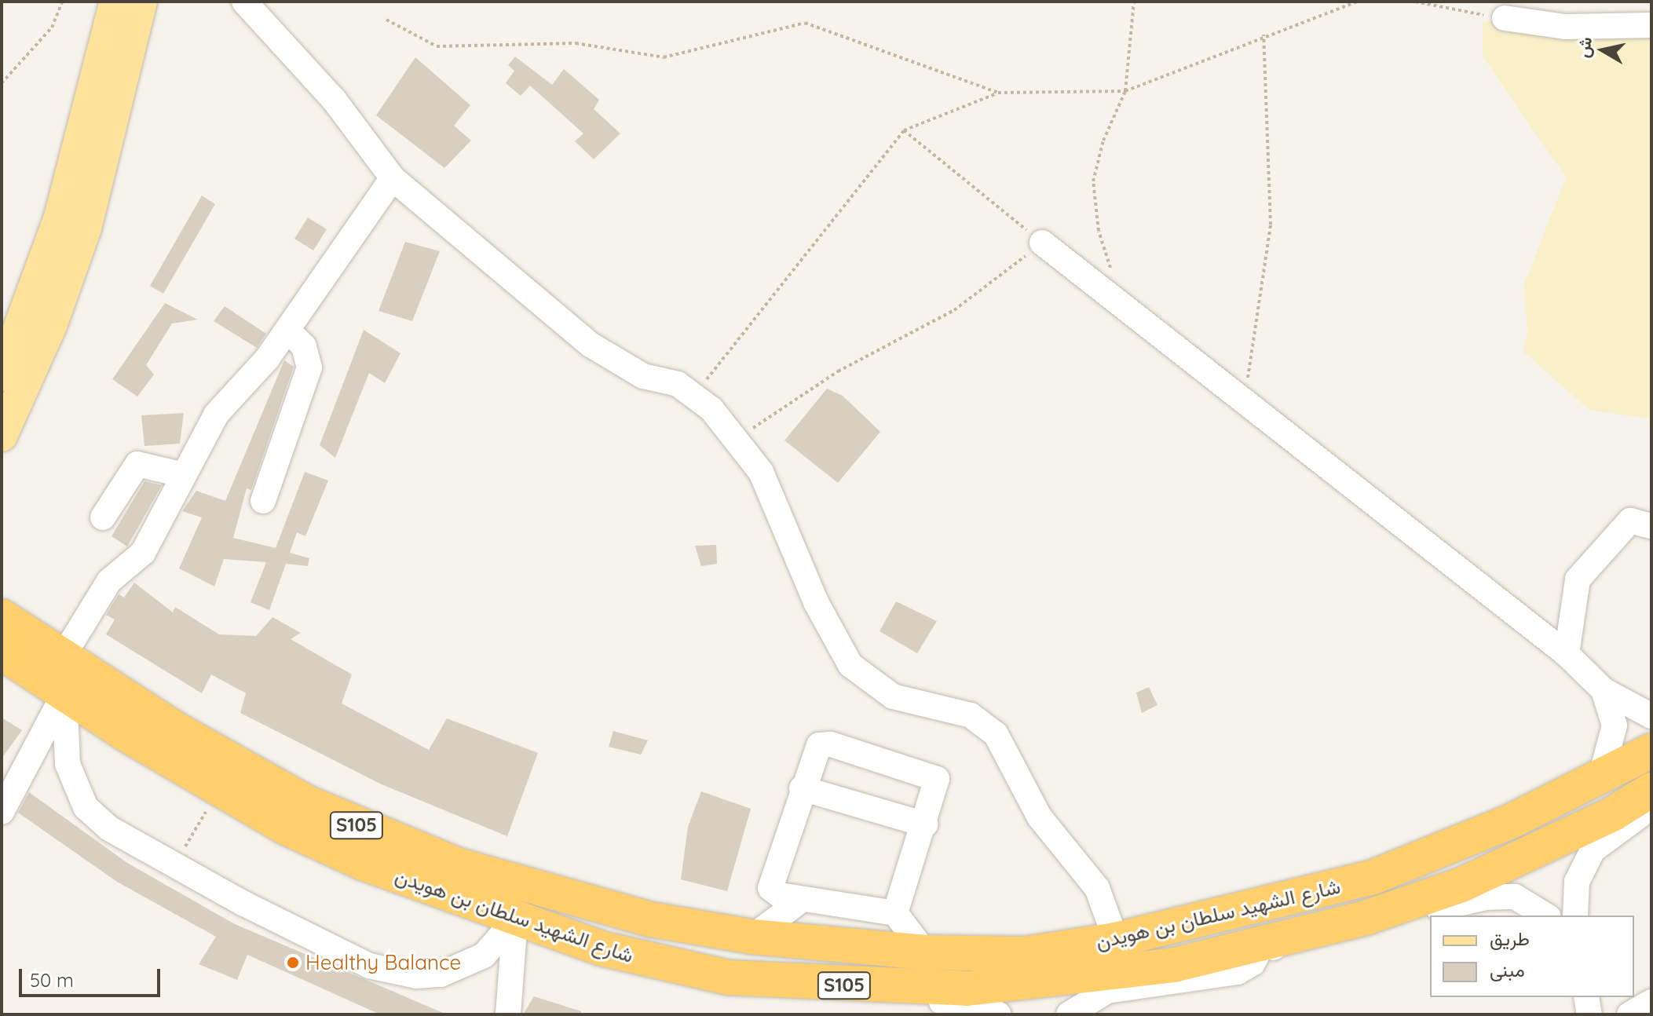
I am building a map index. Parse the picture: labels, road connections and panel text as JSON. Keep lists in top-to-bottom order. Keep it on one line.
{"streets":{"highway":["S105","شارع الشهيد سلطان بن هويدن"]},"places":["Healthy Balance"],"legend":["طريق","مبنى"],"scale_bar":"50 m","north":"left"}
